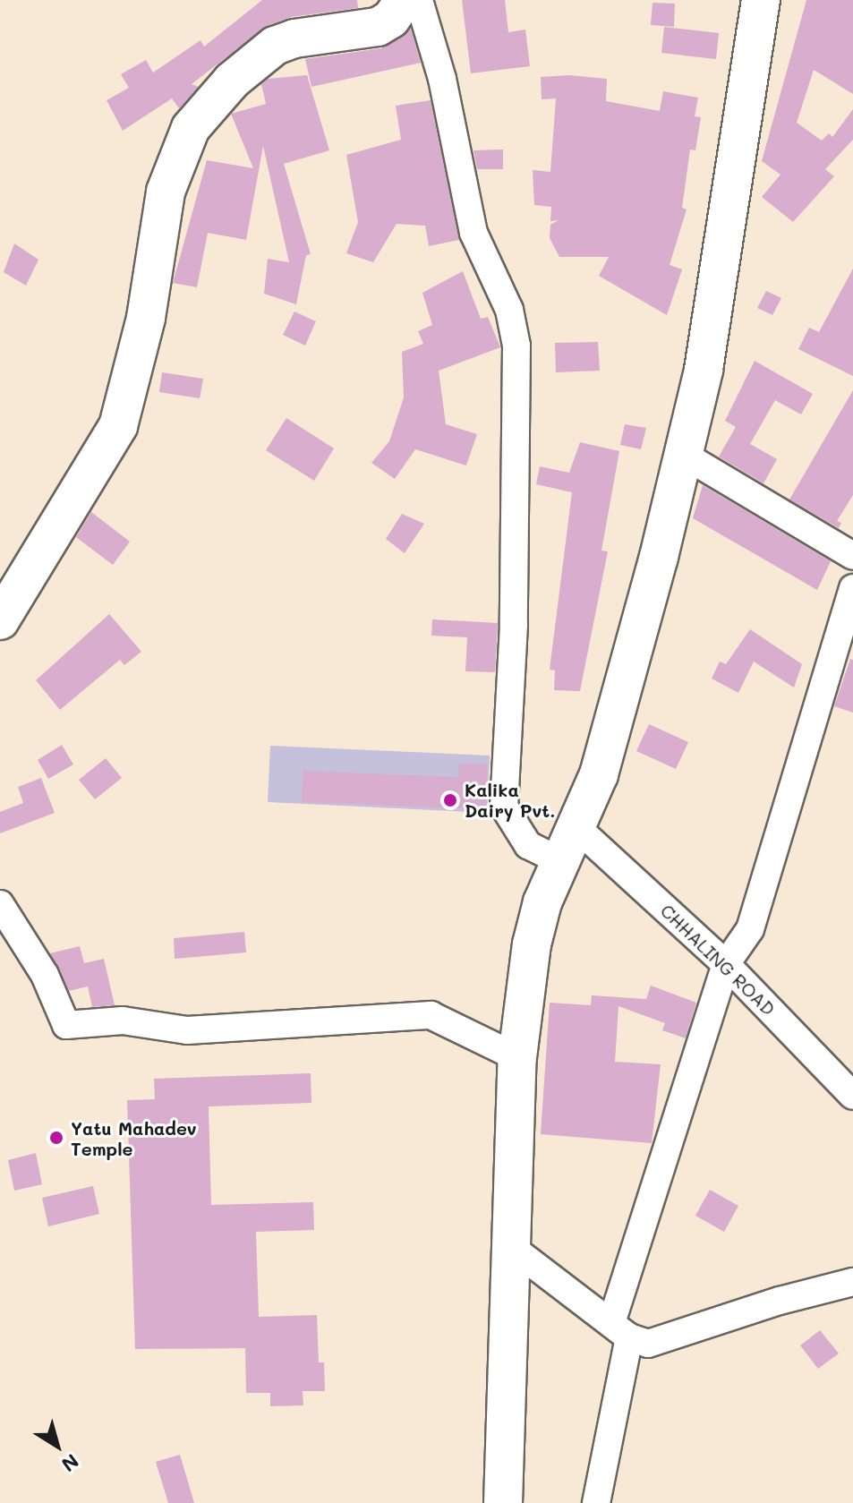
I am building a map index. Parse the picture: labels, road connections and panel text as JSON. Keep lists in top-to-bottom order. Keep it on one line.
{"streets":{"street":["CHHALING ROAD"]},"places":["Kalika Dairy Pvt.","Yatu Mahadev Temple"],"north":"bottom right"}
